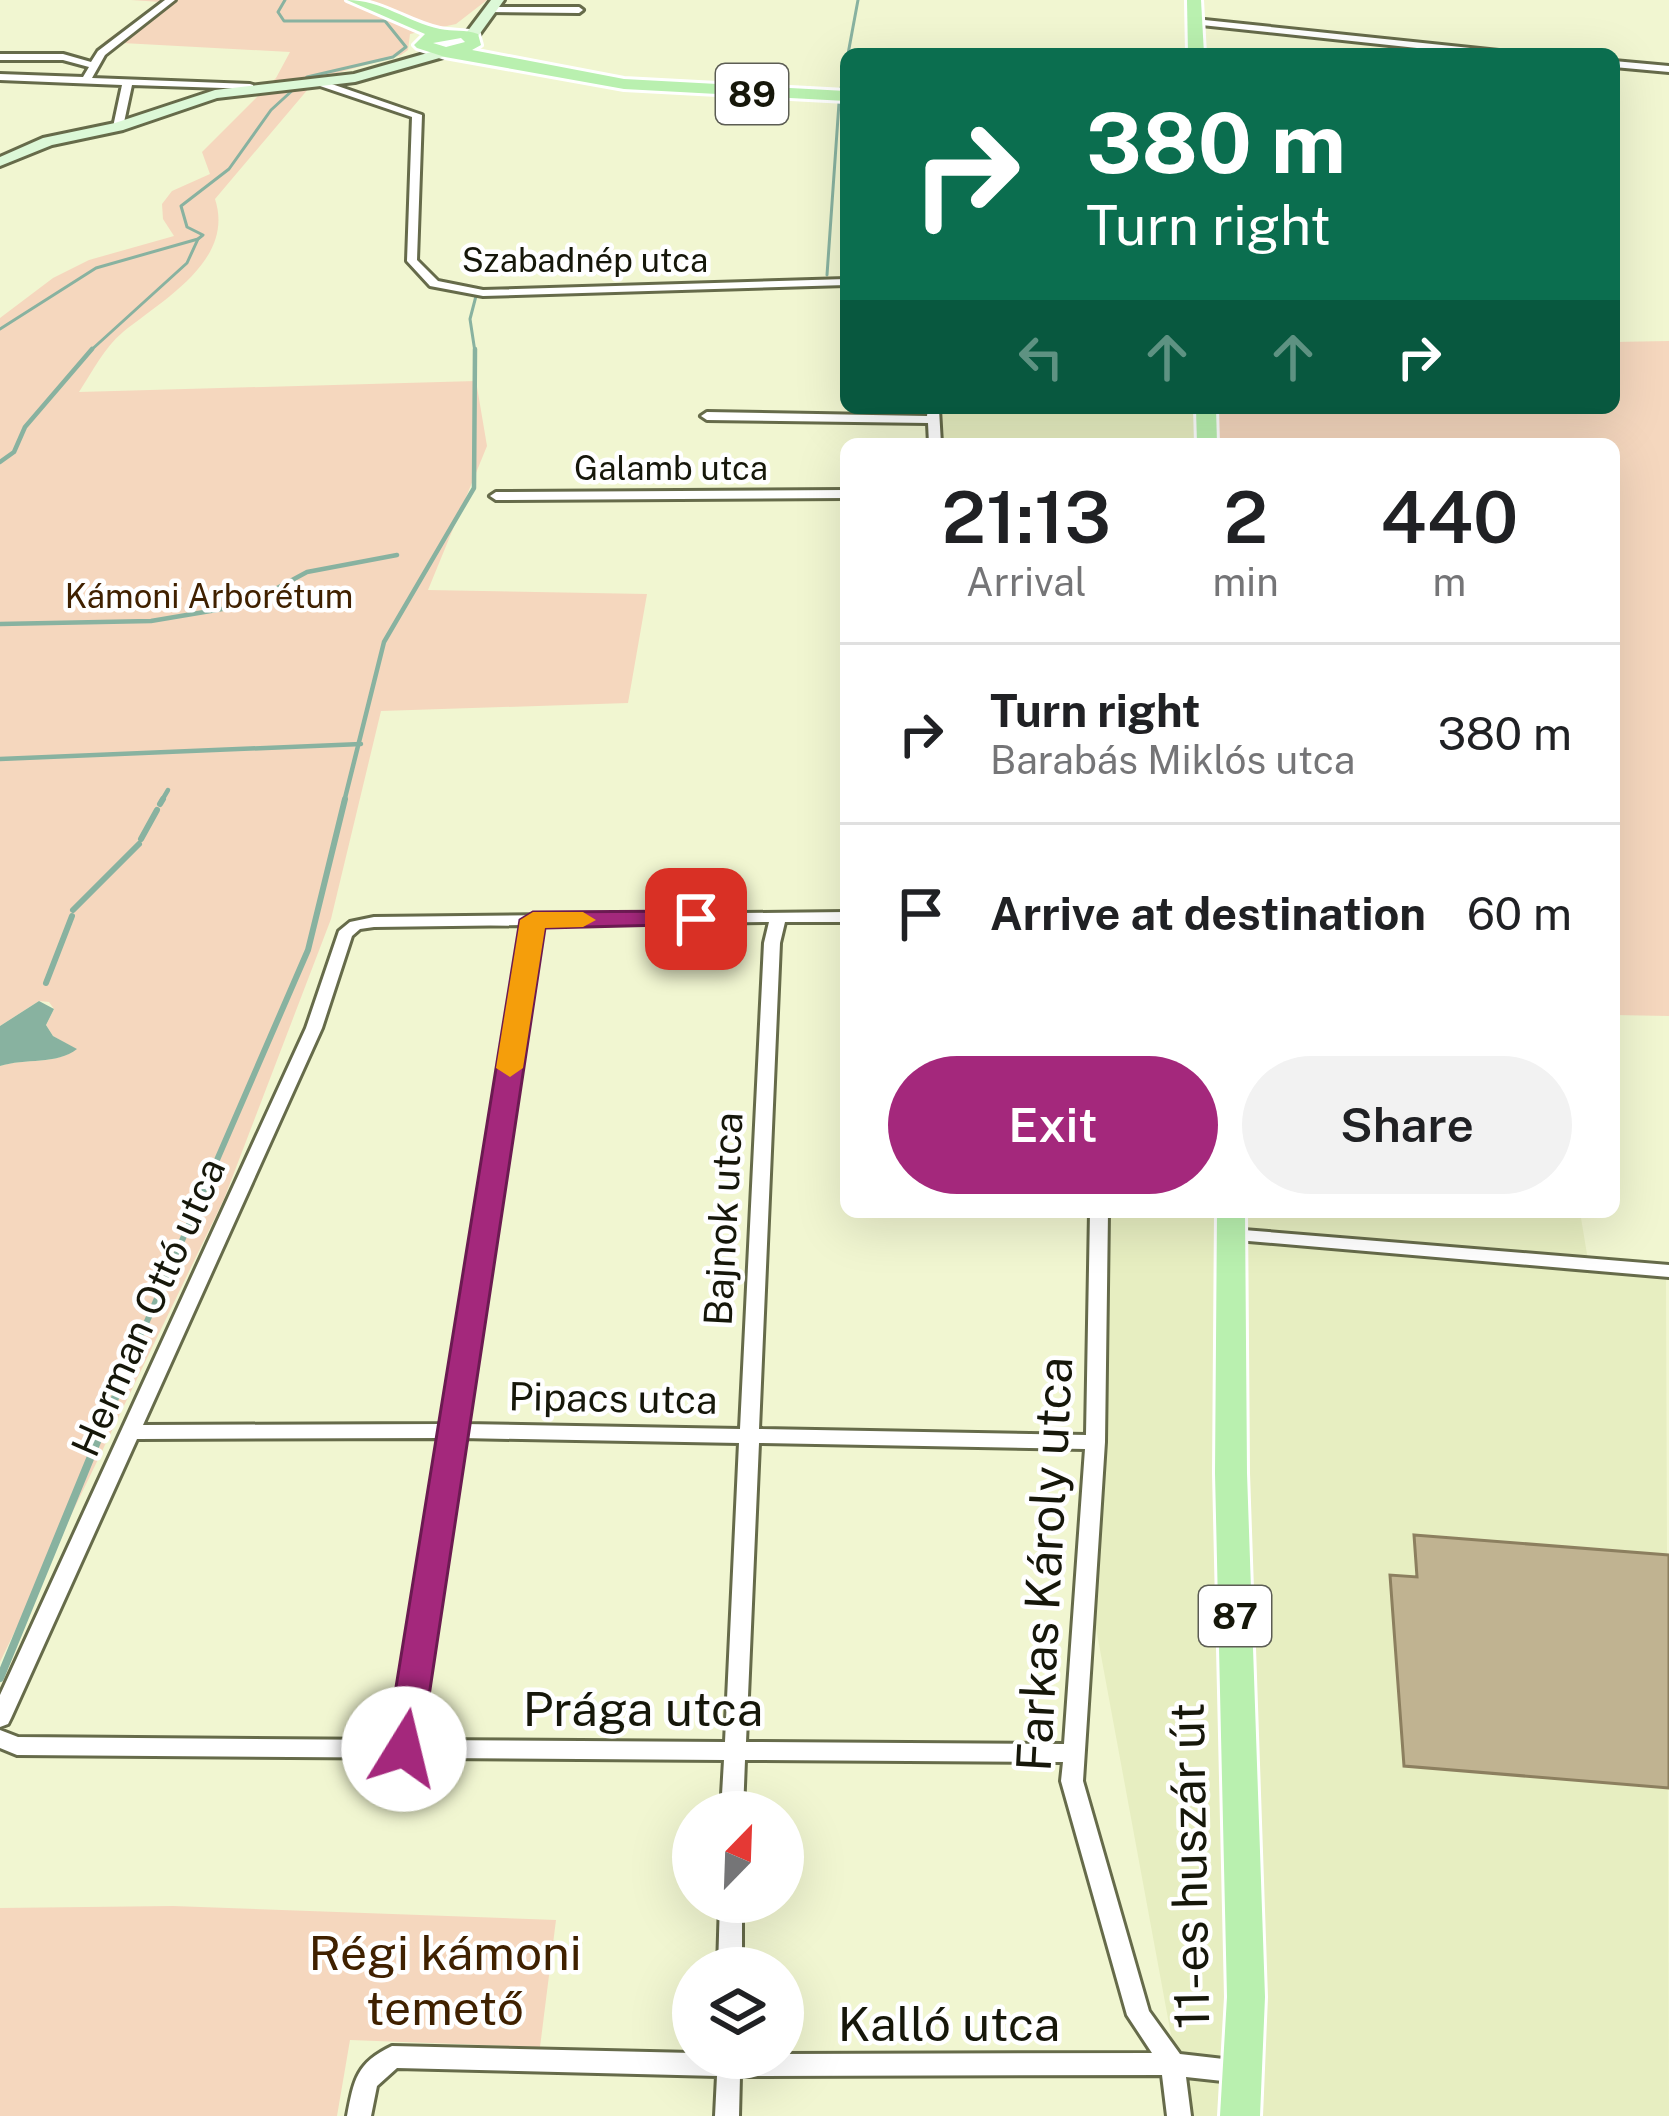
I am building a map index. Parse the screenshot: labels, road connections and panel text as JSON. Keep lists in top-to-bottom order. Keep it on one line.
{"streets":{"main road":["89","87","11-es huszár út"],"street":["Szabadnép utca","Galamb utca","Bajnok utca","Herman Ottó utca","Pipacs utca","Farkas Károly utca","Prága utca","Kalló utca"]},"crossings":[["Bajnok utca","Pipacs utca"],["Bajnok utca","Prága utca"],["Herman Ottó utca","Pipacs utca"],["Pipacs utca","Farkas Károly utca"],["Farkas Károly utca","Prága utca"],["Farkas Károly utca","Kalló utca"],["11-es huszár út","Kalló utca"]],"parks":["Kámoni Arborétum","Régi kámoni temető"],"north":"top right","page":{"turn":["380 m","Turn right"],"eta":["21:13","Arrival","2","min","440","m"],"list":[{"name":"Turn right","note":"Barabás Miklós utca","value":"380 m"},{"name":"Arrive at destination","value":"60 m"}],"buttons":["Exit","Share"]}}
